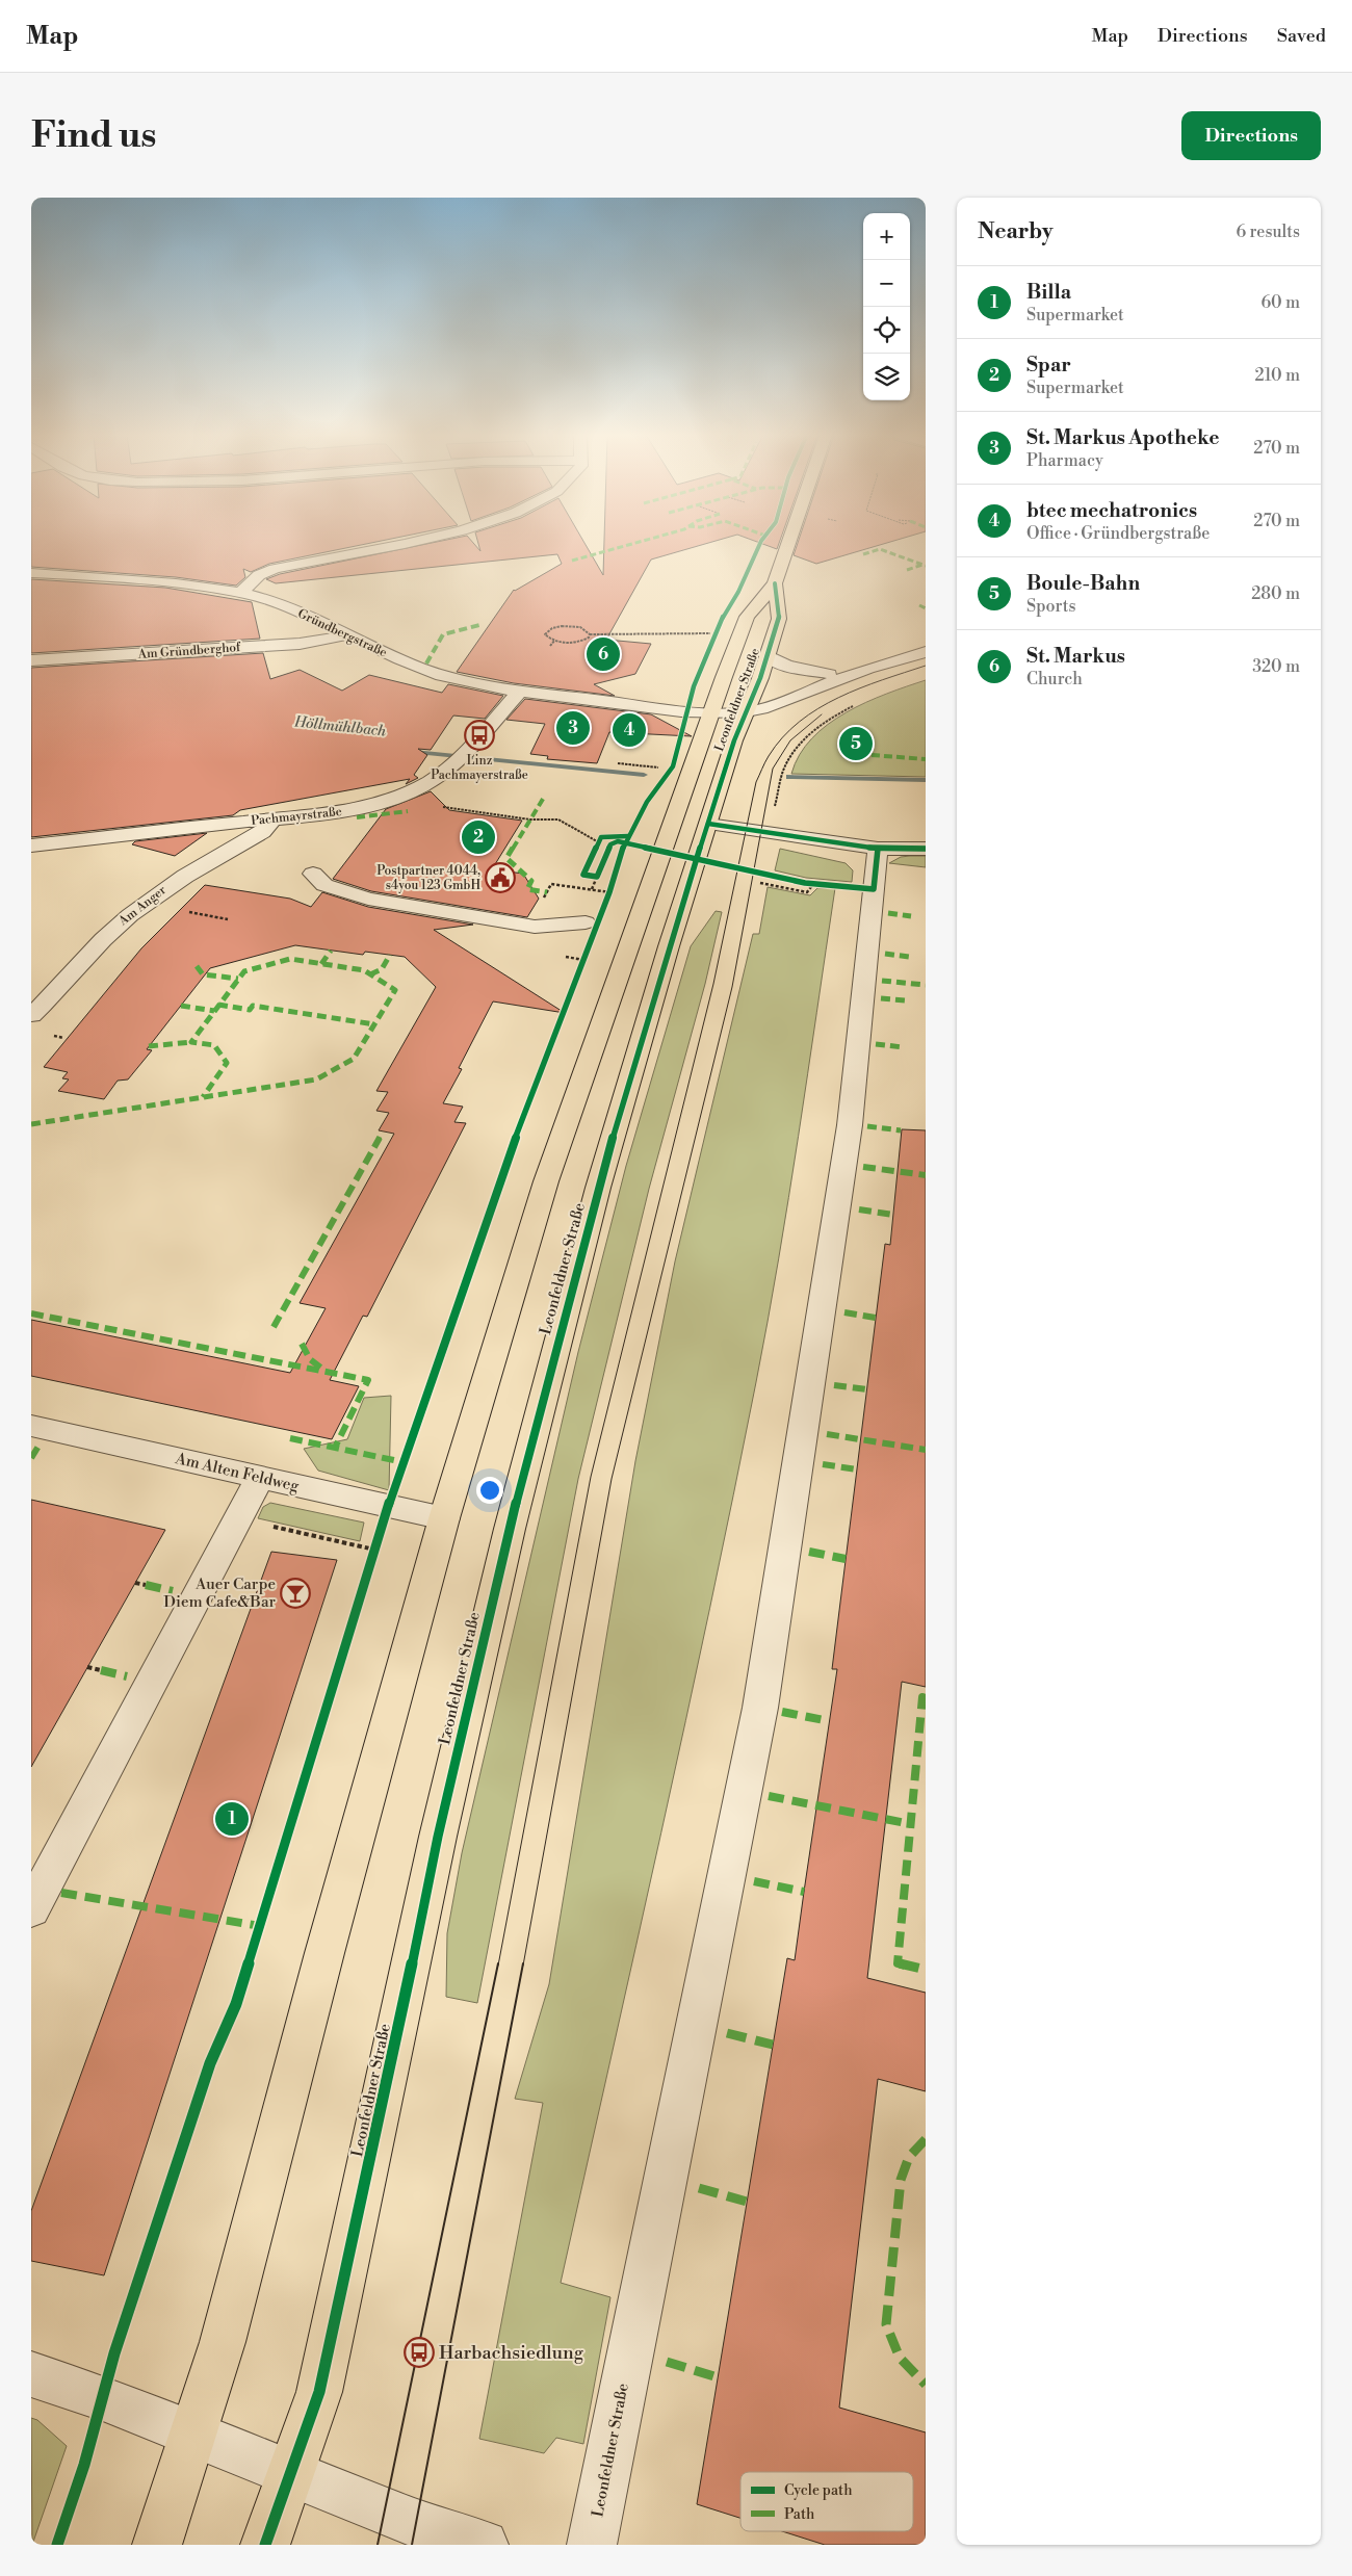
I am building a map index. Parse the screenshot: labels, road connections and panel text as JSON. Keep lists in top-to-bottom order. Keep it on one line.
{"streets":{"main road":["Leonfeldner Straße"],"street":["Gründbergstraße","Am Gründberghof","Pachmayrstraße","Am Anger","Am Alten Feldweg"]},"crossings":[["Gründbergstraße","Am Gründberghof"],["Gründbergstraße","Leonfeldner Straße"],["Gründbergstraße","Pachmayrstraße"],["Leonfeldner Straße","Am Alten Feldweg"],["Pachmayrstraße","Am Anger"]],"water":["Höllmühlbach"],"places":{"bus stop":["Linz Pachmayerstraße","Harbachsiedlung"],"public building":["Postpartner 4044, s4you 123 GmbH"],"bar":["Auer Carpe Diem Cafe&Bar"]},"legend":["Cycle path","Path"],"page":{"header":"Map","nav":["Map","Directions","Saved"],"buttons":"Directions","title":"Find us","heading":["Nearby","6 results"],"map_buttons":["+","−"],"list":[{"mark":"1","name":"Billa","note":"Supermarket","value":"60 m"},{"mark":"2","name":"Spar","note":"Supermarket","value":"210 m"},{"mark":"3","name":"St. Markus Apotheke","note":"Pharmacy","value":"270 m"},{"mark":"4","name":"btec mechatronics","note":"Office · Gründbergstraße","value":"270 m"},{"mark":"5","name":"Boule-Bahn","note":"Sports","value":"280 m"},{"mark":"6","name":"St. Markus","note":"Church","value":"320 m"}],"pins":["6","3","4","5","2","1"]}}
